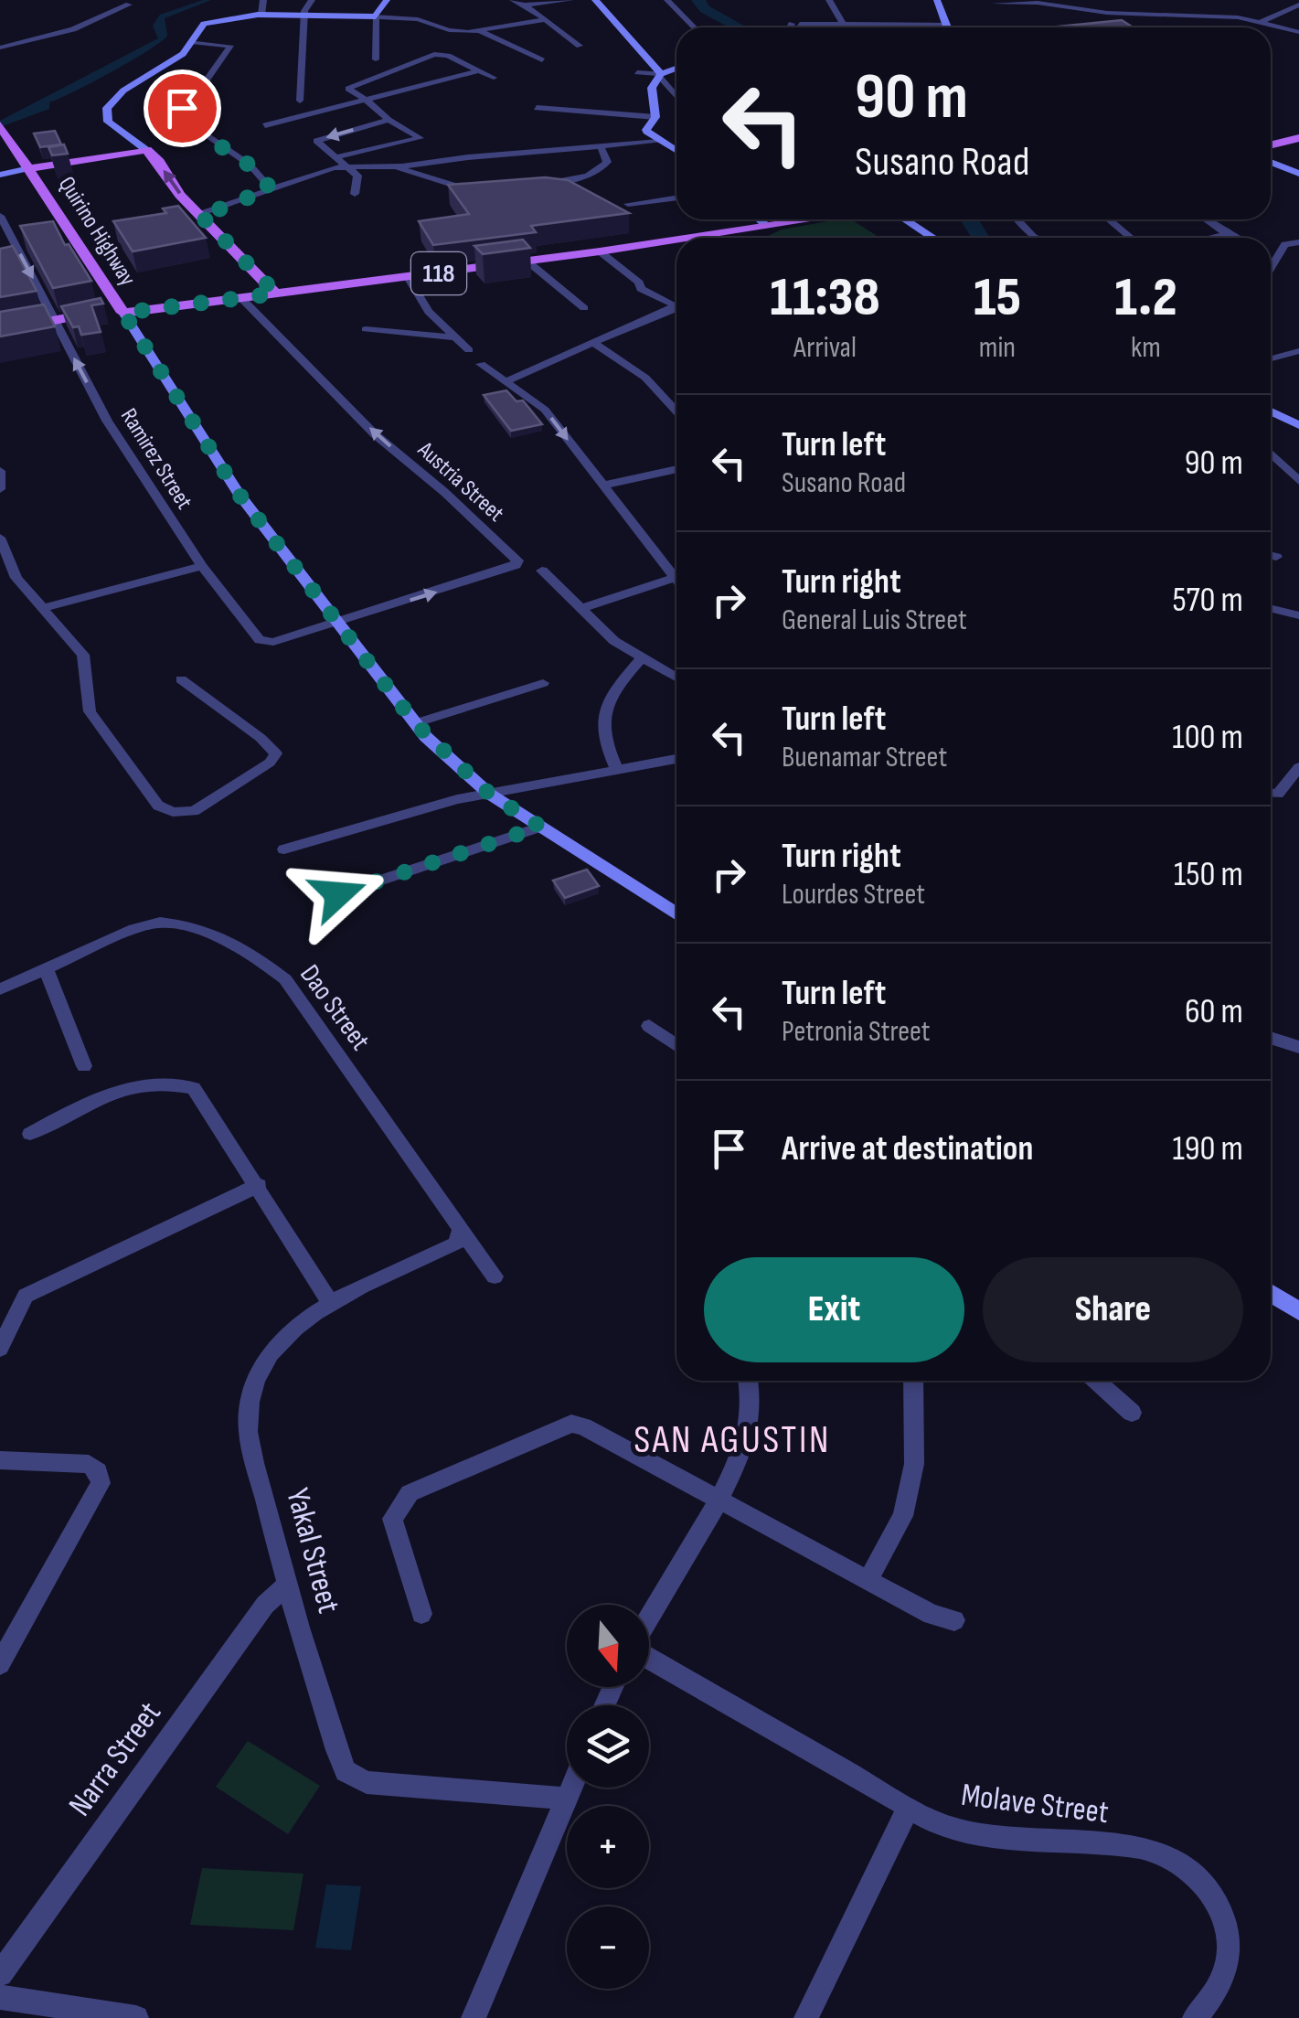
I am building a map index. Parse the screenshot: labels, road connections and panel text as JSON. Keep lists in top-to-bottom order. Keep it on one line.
{"streets":{"main road":["Quirino Highway","118"],"street":["Ramirez Street","Austria Street","Dao Street","Yakal Street","Narra Street","Molave Street"]},"crossings":[["Quirino Highway","118"],["Quirino Highway","Ramirez Street"],["118","Austria Street"],["Ramirez Street","Austria Street"],["Dao Street","Yakal Street"],["Yakal Street","Narra Street"]],"districts":["SAN AGUSTIN"],"north":"bottom","page":{"turn":["90 m","Susano Road"],"eta":["11:38","Arrival","15","min","1.2","km"],"list":[{"name":"Turn left","note":"Susano Road","value":"90 m"},{"name":"Turn right","note":"General Luis Street","value":"570 m"},{"name":"Turn left","note":"Buenamar Street","value":"100 m"},{"name":"Turn right","note":"Lourdes Street","value":"150 m"},{"name":"Turn left","note":"Petronia Street","value":"60 m"},{"name":"Arrive at destination","value":"190 m"}],"buttons":["Exit","Share"],"map_buttons":["+","−"]}}
